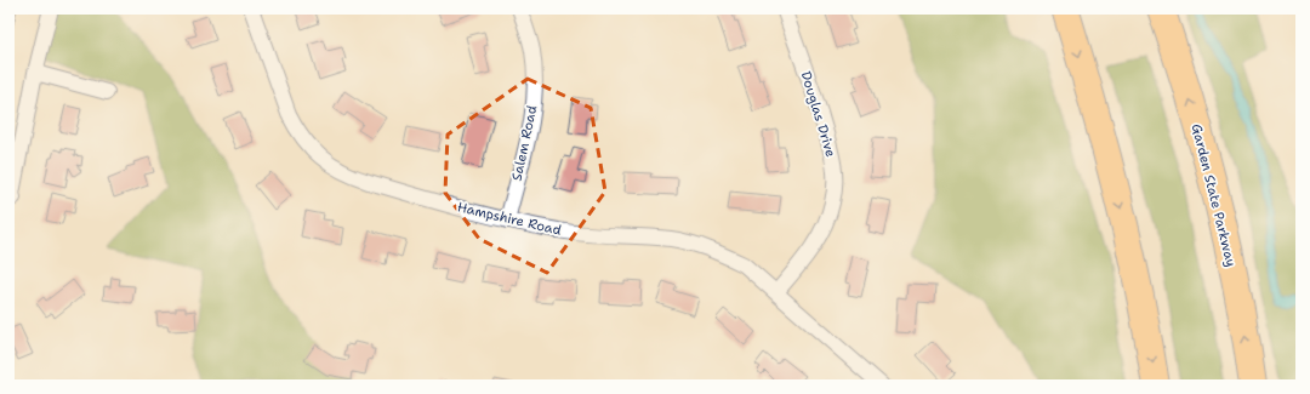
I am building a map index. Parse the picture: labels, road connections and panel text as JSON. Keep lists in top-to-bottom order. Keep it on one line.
{"streets":{"highway":["Garden State Parkway"],"street":["Douglas Drive","Salem Road","Hampshire Road"]},"crossings":[["Douglas Drive","Hampshire Road"],["Salem Road","Hampshire Road"]]}
